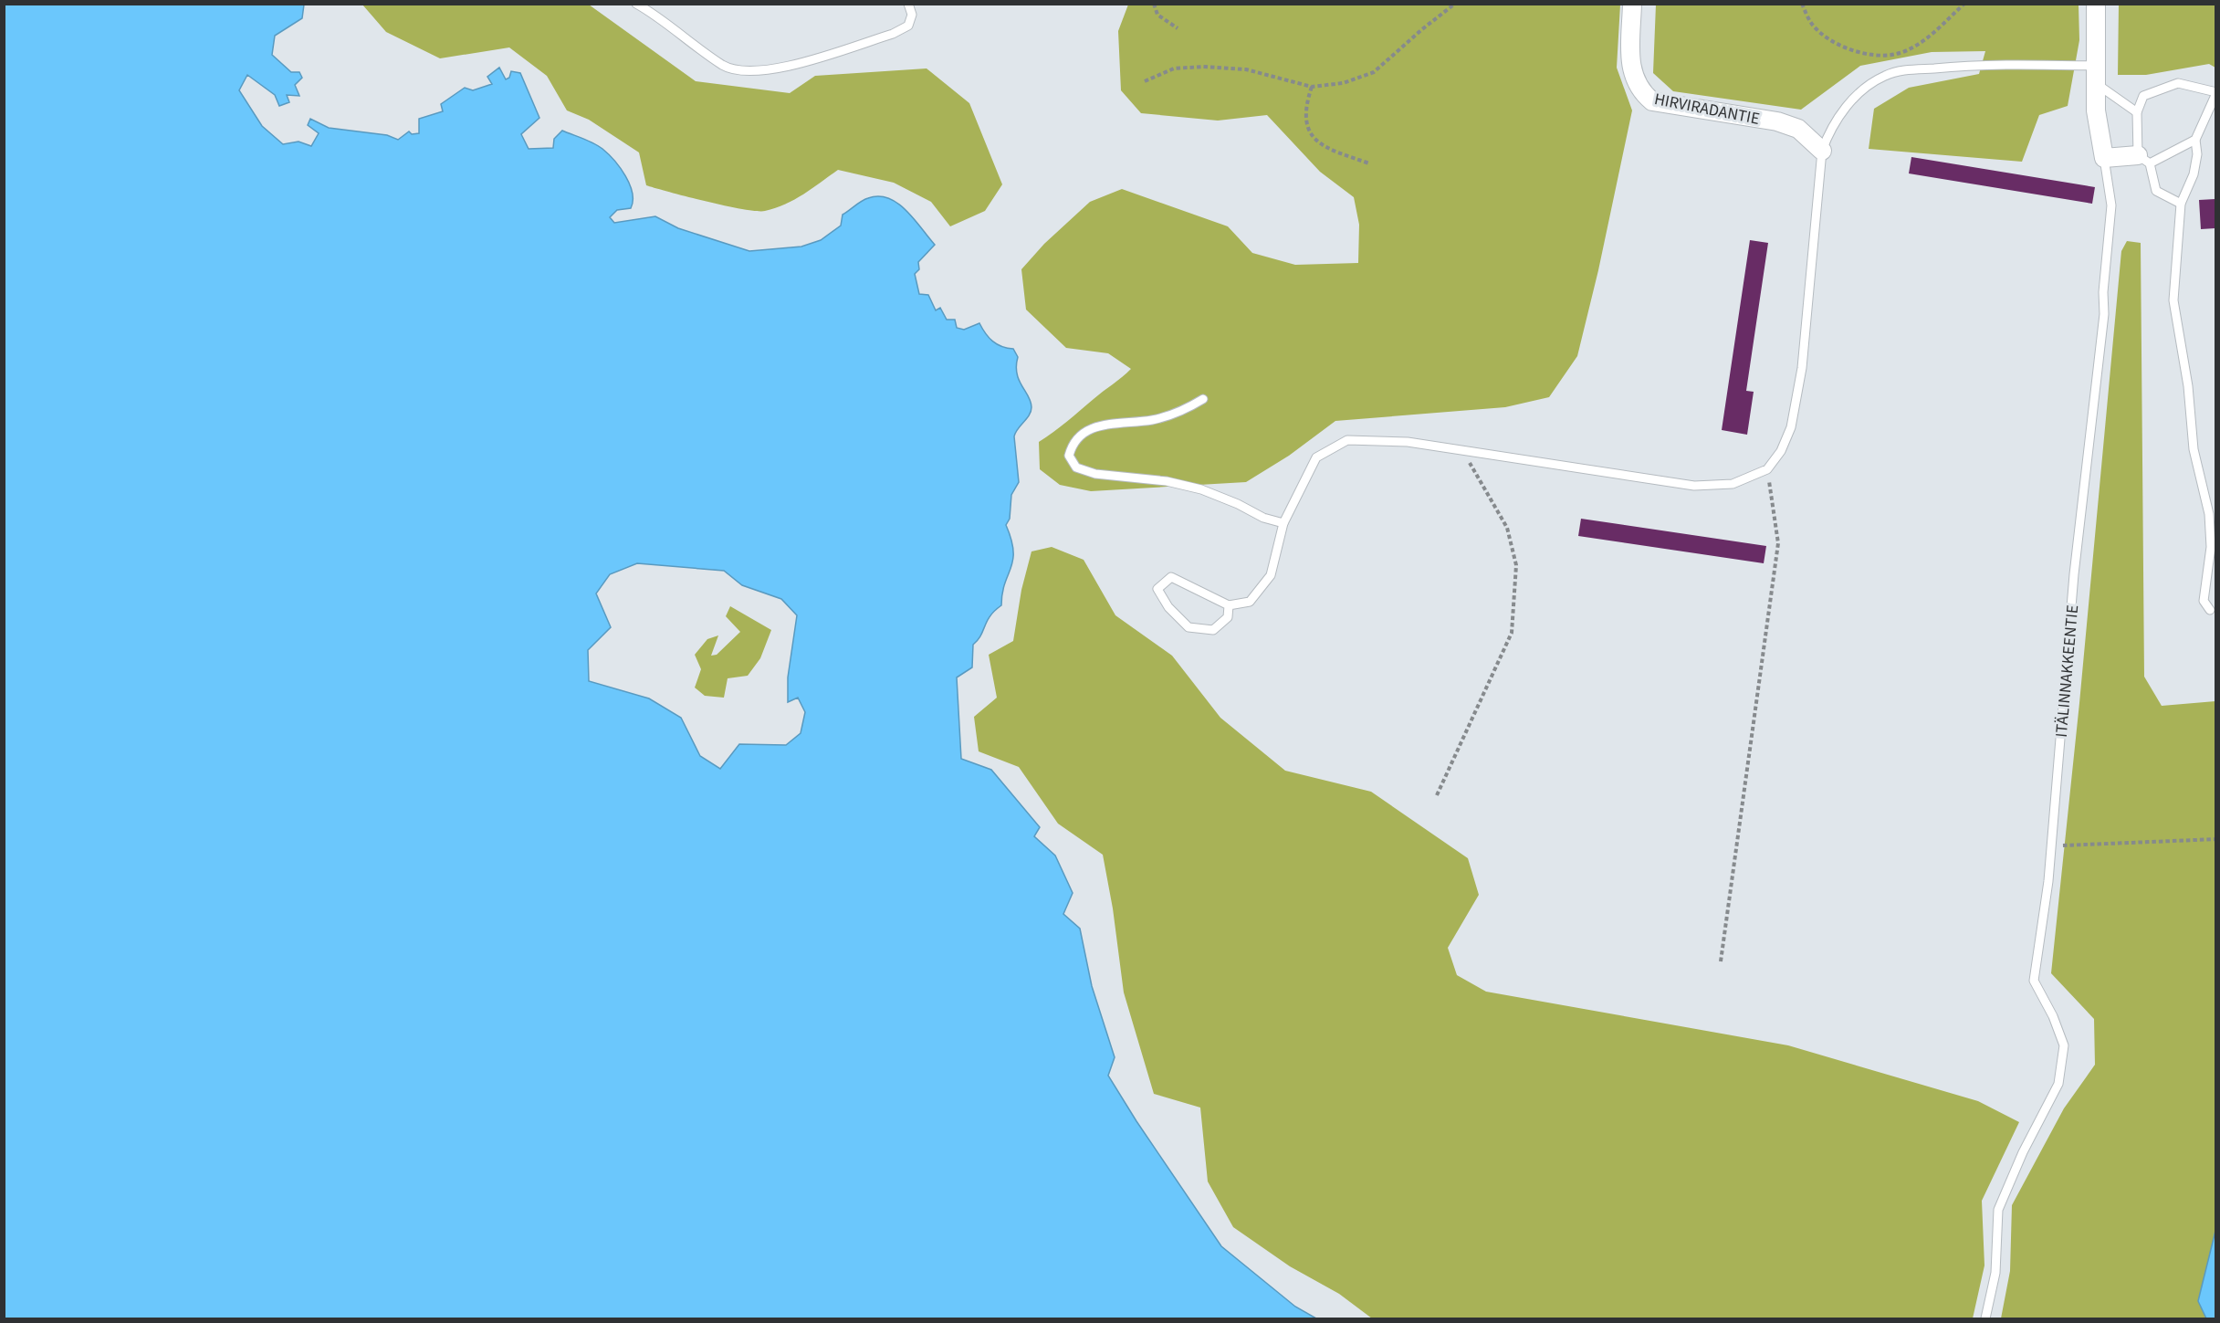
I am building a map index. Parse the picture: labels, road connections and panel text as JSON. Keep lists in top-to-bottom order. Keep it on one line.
{"streets":{"street":["HIRVIRADANTIE","ITÄLINNAKKEENTIE"]}}
